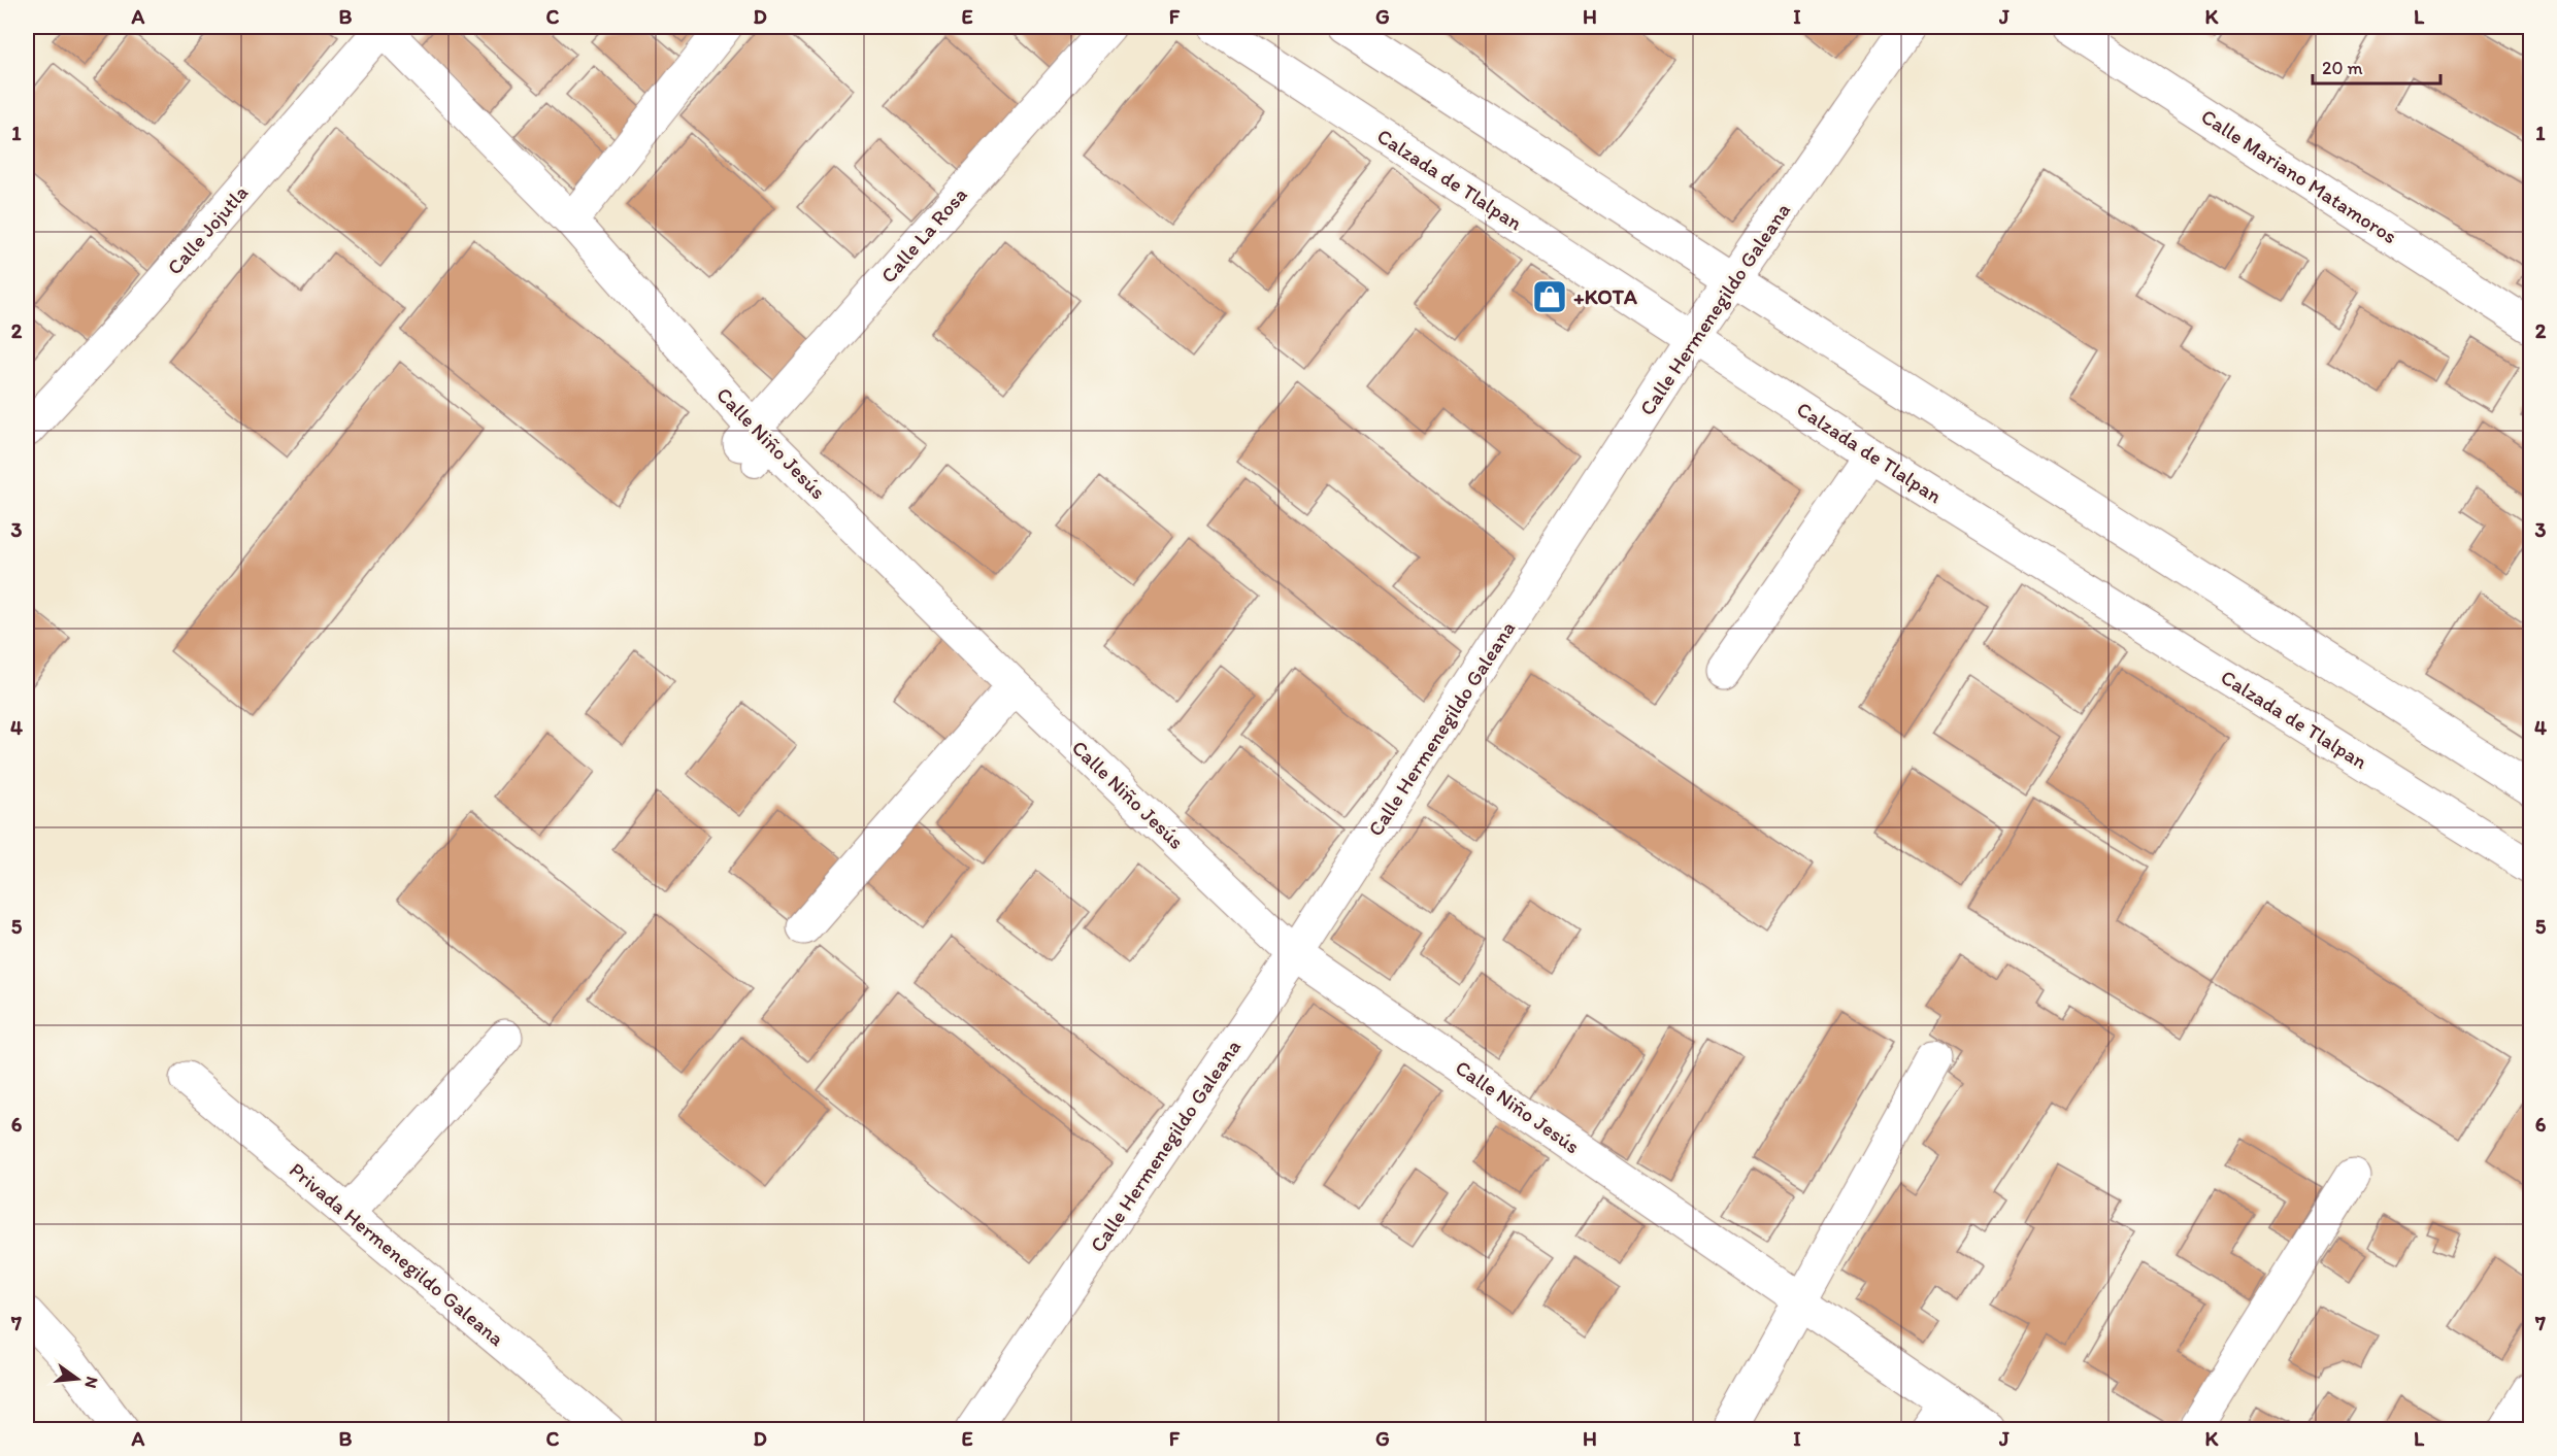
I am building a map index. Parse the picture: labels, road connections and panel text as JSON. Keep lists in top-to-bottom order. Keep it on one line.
{"streets":{"street":["Calle Mariano Matamoros","Calzada de Tlalpan","Calle Jojutla","Calle La Rosa","Calle Hermenegildo Galeana","Calle Niño Jesús","Privada Hermenegildo Galeana"]},"crossings":[["Calzada de Tlalpan","Calle Hermenegildo Galeana"],["Calle Jojutla","Calle Niño Jesús"],["Calle La Rosa","Calle Niño Jesús"],["Calle Hermenegildo Galeana","Calle Niño Jesús"]],"places":{"shop":["+KOTA"]},"scale_bar":"20 m","north":"right","grid":{"columns":["A","B","C","D","E","F","G","H","I","J","K","L"],"rows":["1","2","3","4","5","6","7"]}}
